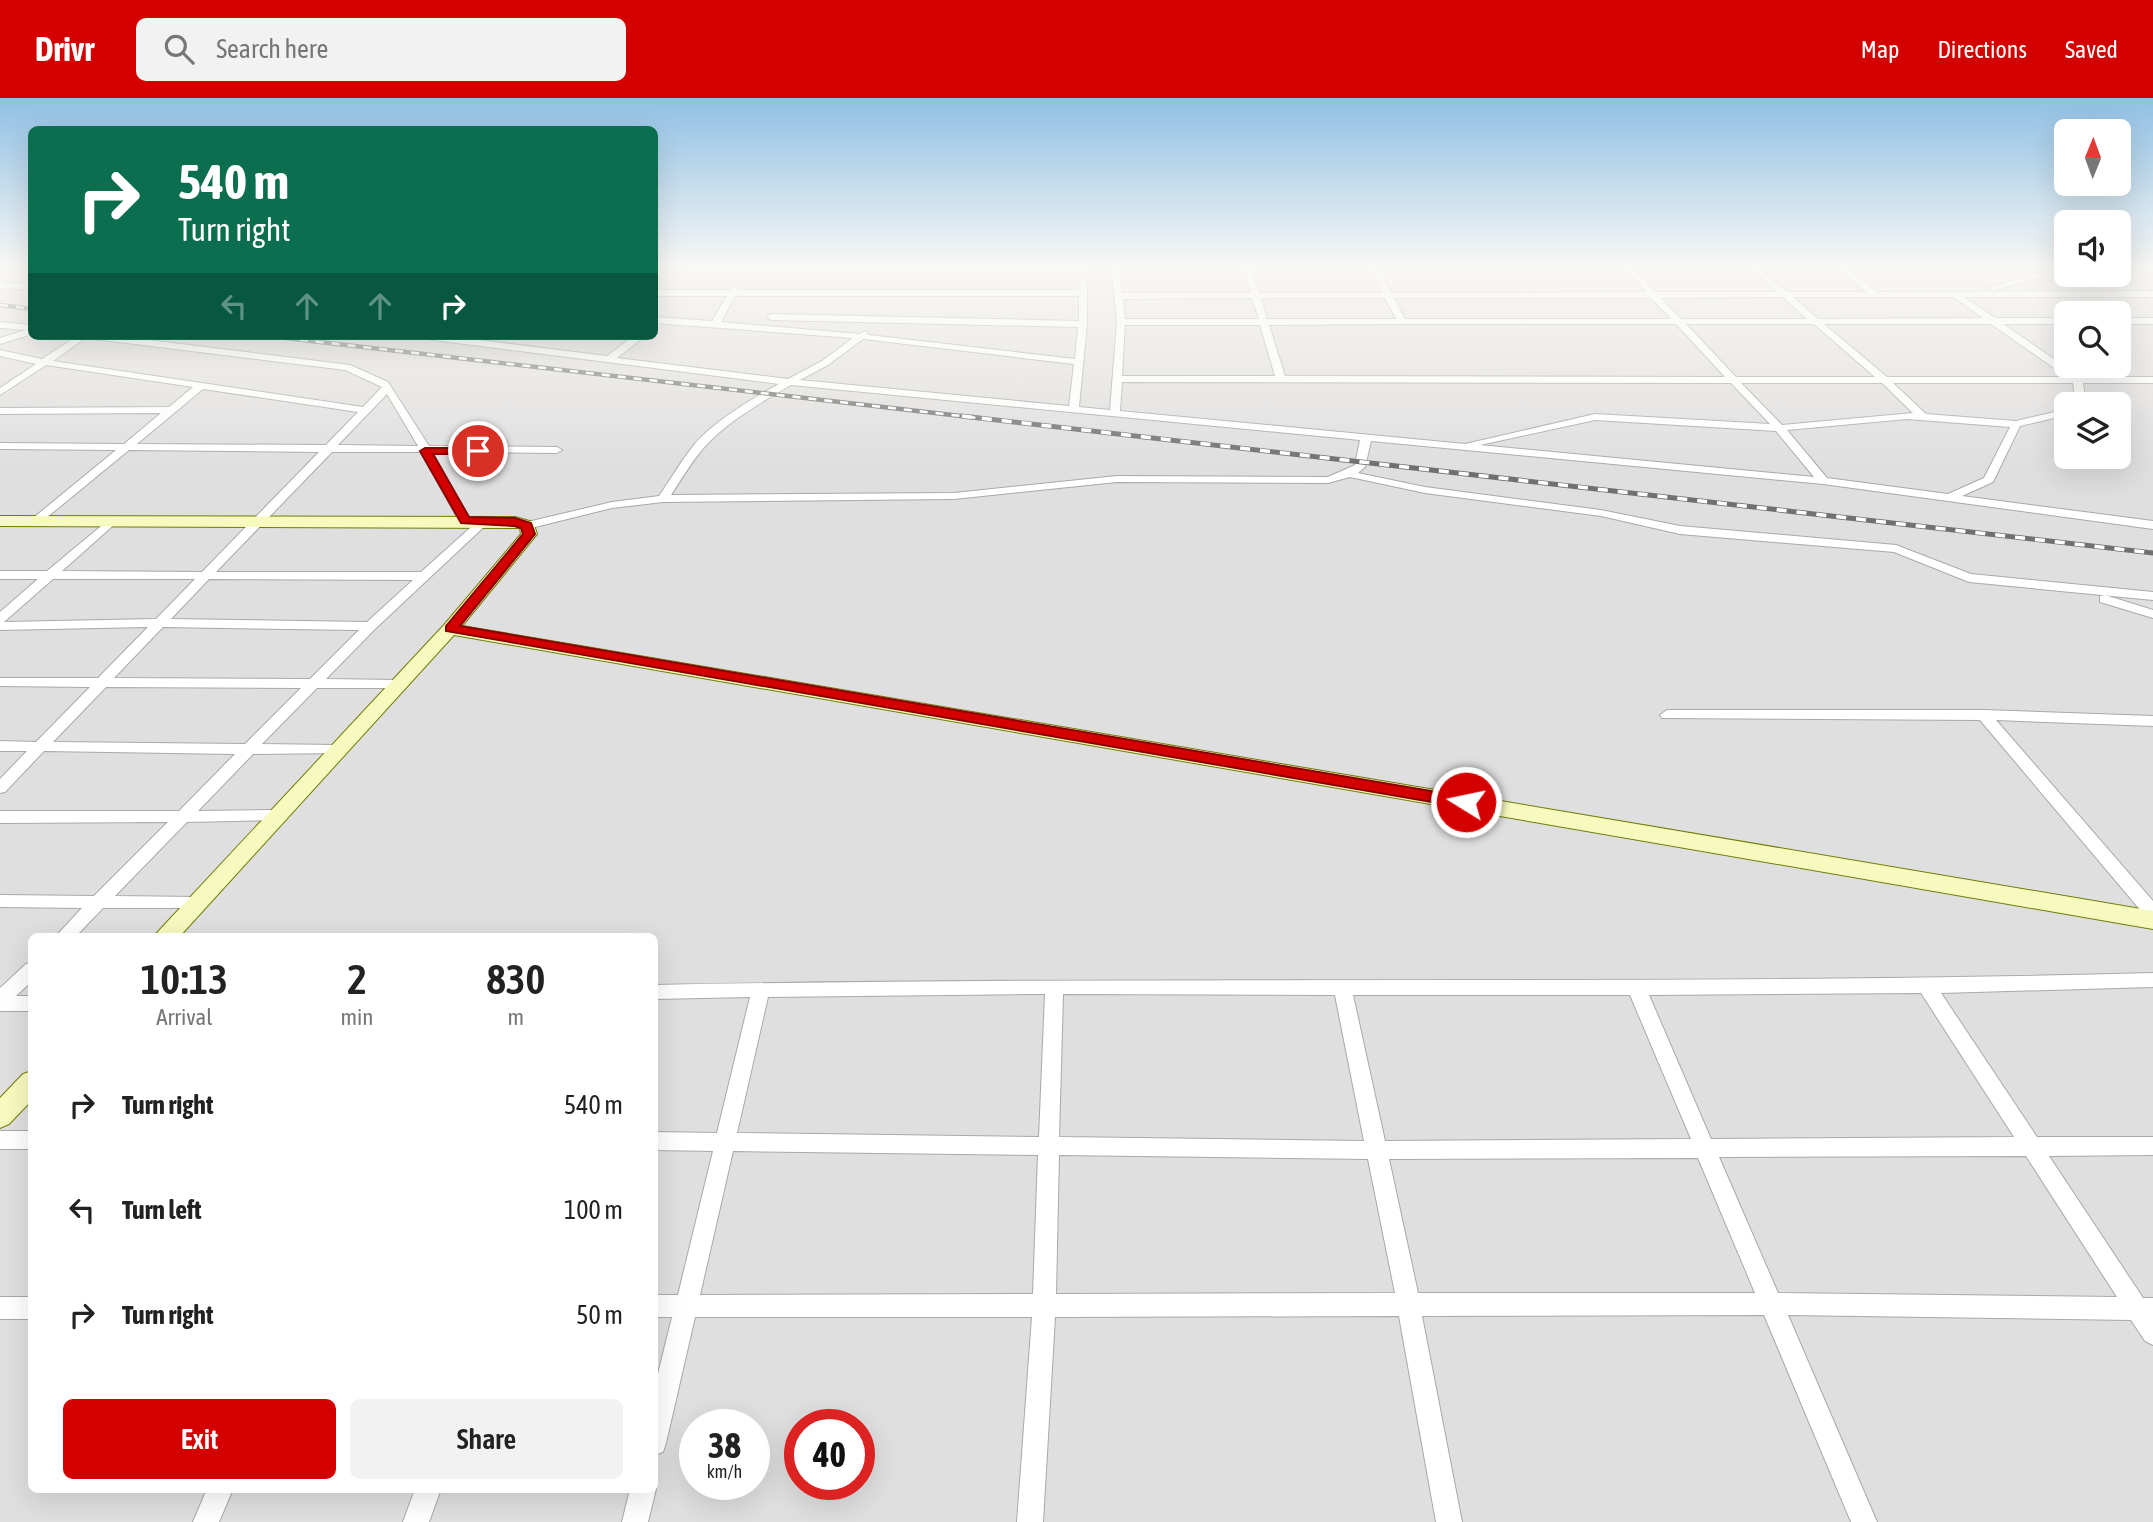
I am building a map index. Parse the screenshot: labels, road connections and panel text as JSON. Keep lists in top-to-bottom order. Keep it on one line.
{"north":"top","page":{"header":"Drivr","search":"Search here","nav":["Map","Directions","Saved"],"turn":["540 m","Turn right"],"eta":["10:13","Arrival","2","min","830","m"],"list":[{"name":"Turn right","value":"540 m"},{"name":"Turn left","value":"100 m"},{"name":"Turn right","value":"50 m"}],"buttons":["Exit","Share"],"speed":"38 km/h","limit":"40"}}
